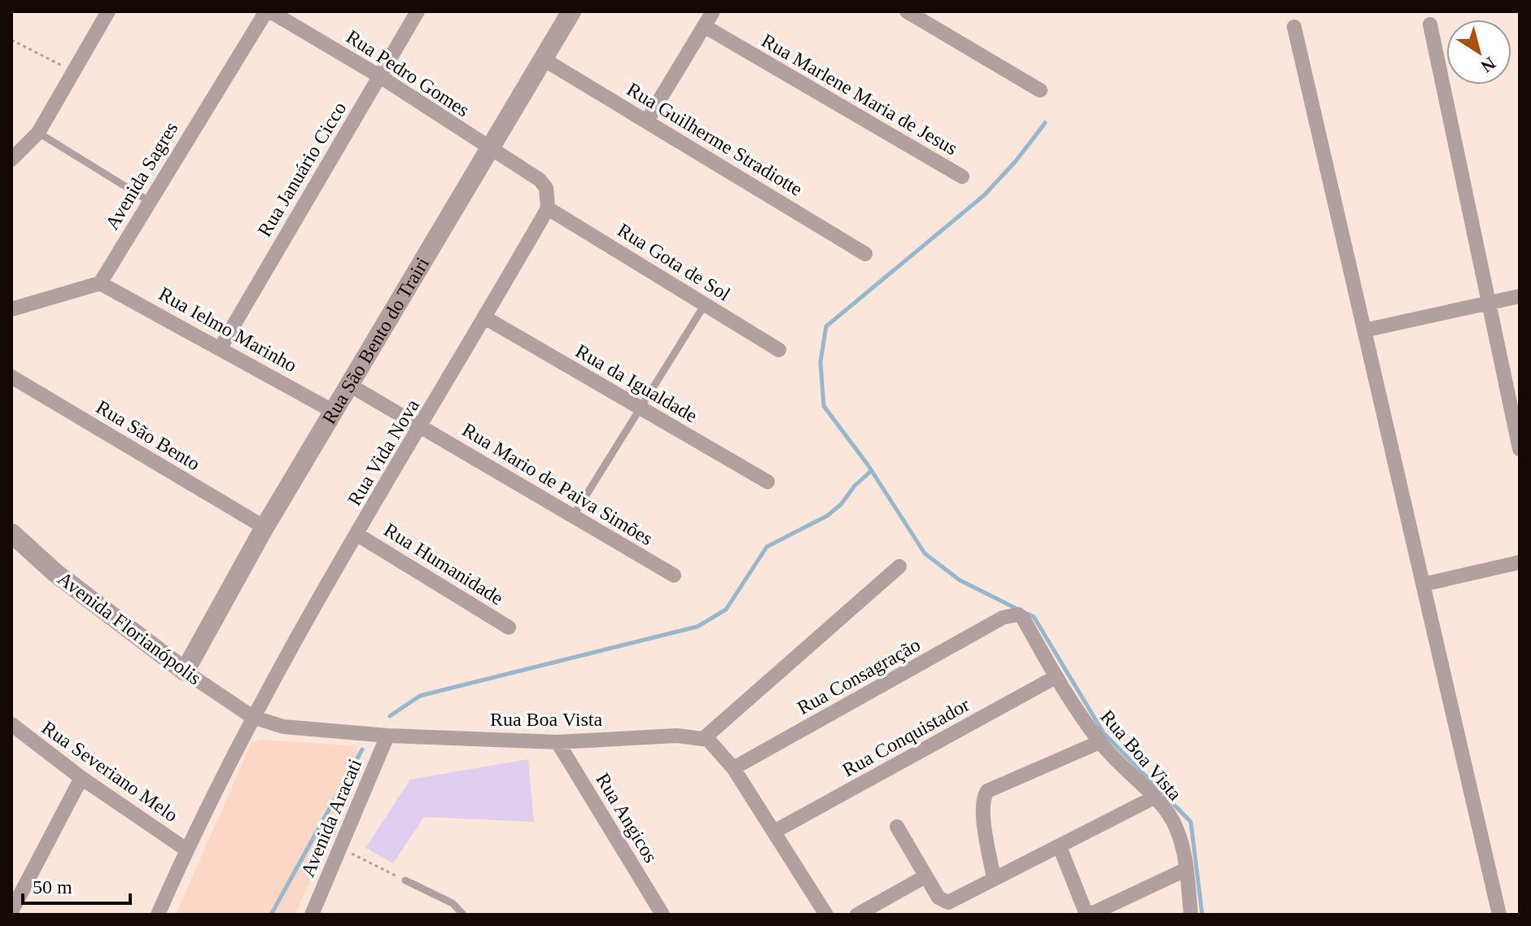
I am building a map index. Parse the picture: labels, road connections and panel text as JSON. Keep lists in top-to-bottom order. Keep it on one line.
{"streets":{"street":["Rua Pedro Gomes","Rua Marlene Maria de Jesus","Rua Guilherme Stradiotte","Rua Januário Cicco","Avenida Sagres","Rua Gota de Sol","Rua Ielmo Marinho","Rua São Bento do Trairi","Rua da Igualdade","Rua São Bento","Rua Vida Nova","Rua Mario de Paiva Simões","Rua Humanidade","Avenida Florianópolis","Rua Consagração","Rua Boa Vista","Rua Conquistador","Rua Severiano Melo","Avenida Aracati","Rua Angicos"]},"crossings":[["Rua Pedro Gomes","Rua Januário Cicco"],["Rua Pedro Gomes","Avenida Sagres"],["Rua Pedro Gomes","Rua Gota de Sol"],["Rua Pedro Gomes","Rua São Bento do Trairi"],["Rua Pedro Gomes","Rua Vida Nova"],["Rua Guilherme Stradiotte","Rua São Bento do Trairi"],["Rua Januário Cicco","Rua Ielmo Marinho"],["Avenida Sagres","Rua Ielmo Marinho"],["Rua Gota de Sol","Rua Vida Nova"],["Rua Ielmo Marinho","Rua São Bento do Trairi"],["Rua São Bento do Trairi","Rua São Bento"],["Rua São Bento do Trairi","Rua Mario de Paiva Simões"],["Rua São Bento do Trairi","Avenida Florianópolis"],["Rua da Igualdade","Rua Vida Nova"],["Rua Vida Nova","Rua Mario de Paiva Simões"],["Rua Vida Nova","Rua Humanidade"],["Rua Vida Nova","Avenida Florianópolis"],["Rua Vida Nova","Rua Severiano Melo"],["Rua Consagração","Rua Boa Vista"],["Rua Boa Vista","Rua Conquistador"],["Rua Boa Vista","Avenida Aracati"],["Rua Boa Vista","Rua Angicos"]],"scale_bar":"50 m","north":"bottom right"}
